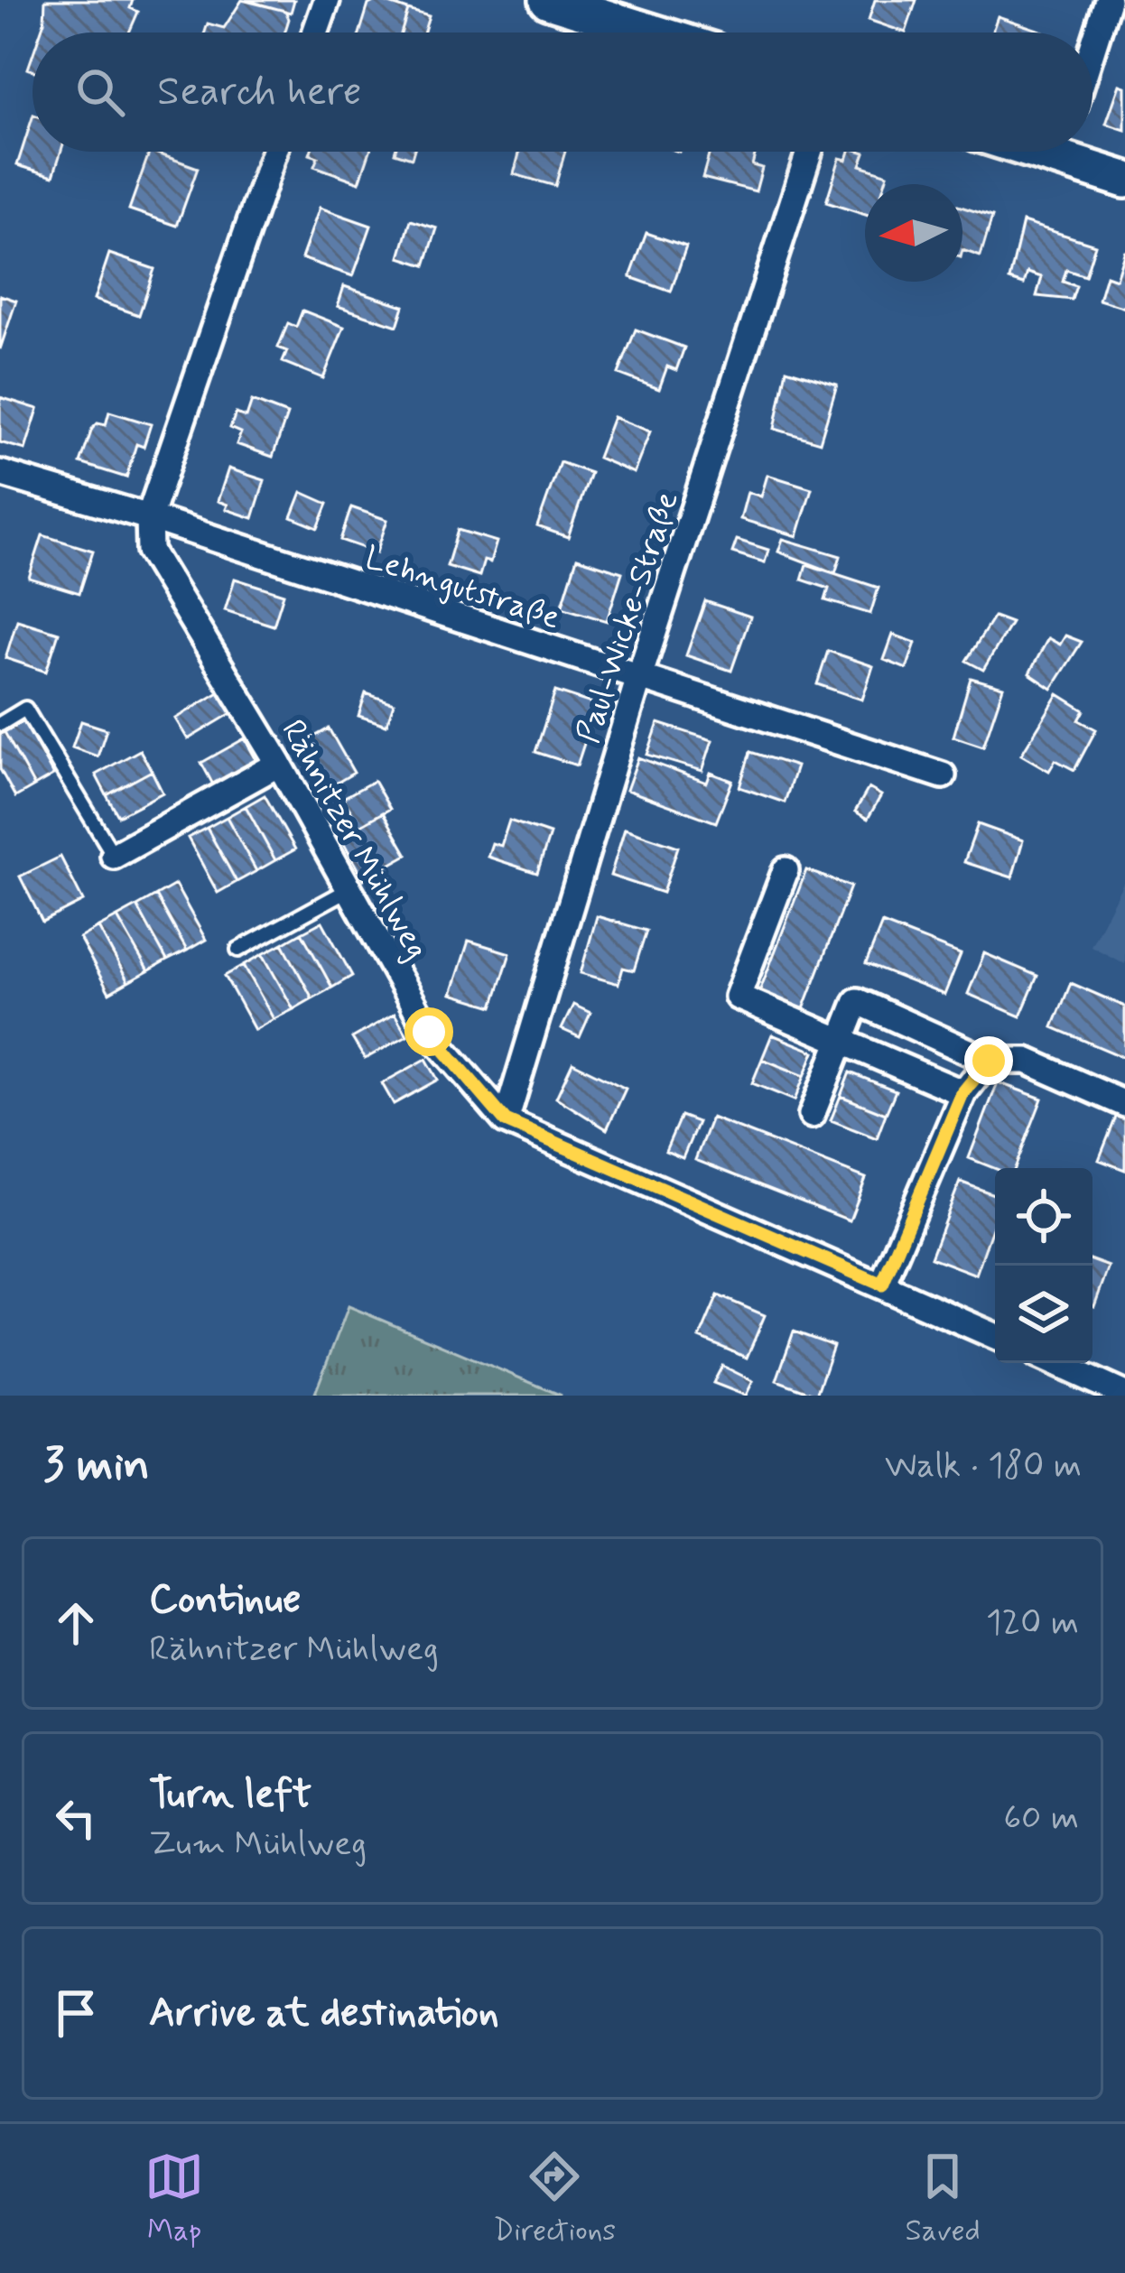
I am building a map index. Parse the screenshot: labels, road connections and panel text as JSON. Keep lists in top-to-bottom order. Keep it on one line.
{"streets":{"street":["Lehngutstraße","Paul-Wicke-Straße","Rähnitzer Mühlweg"]},"crossings":[["Lehngutstraße","Paul-Wicke-Straße"],["Lehngutstraße","Rähnitzer Mühlweg"],["Paul-Wicke-Straße","Rähnitzer Mühlweg"]],"north":"left","page":{"search":"Search here","heading":["3 min","Walk · 180 m"],"list":[["Continue","Rähnitzer Mühlweg","120 m"],["Turn left","Zum Mühlweg","60 m"],"Arrive at destination"],"nav":["Map","Directions","Saved"]}}
